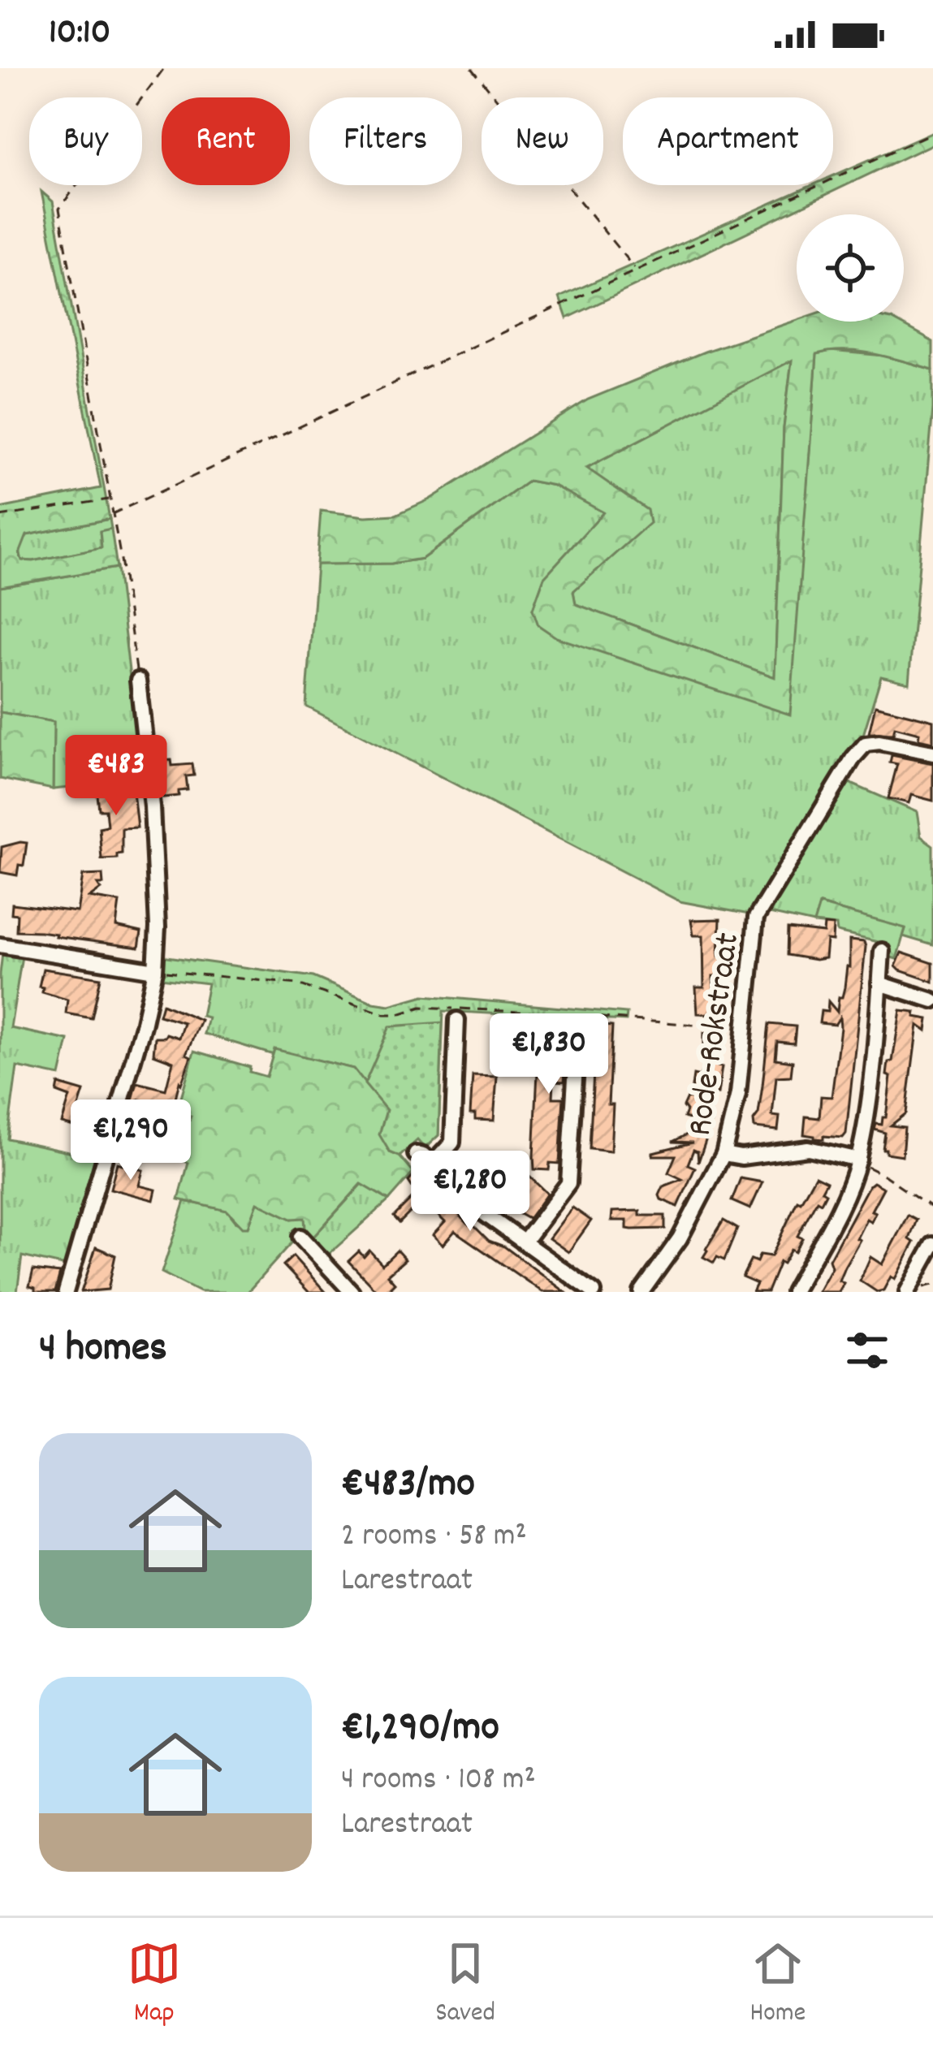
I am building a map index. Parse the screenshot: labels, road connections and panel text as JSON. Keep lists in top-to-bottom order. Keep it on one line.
{"streets":{"street":["Rode-Rokstraat"]},"page":{"status":"10:10","chip":["Buy","Rent","Filters","New","Apartment"],"price":["€483","€1,830","€1,290","€1,280"],"heading":"4 homes","list":[{"name":"€483/mo","note":"2 rooms · 58 m² · Larestraat"},{"name":"€1,290/mo","note":"4 rooms · 108 m² · Larestraat"}],"tabs":["Map","Saved","Home"]}}
